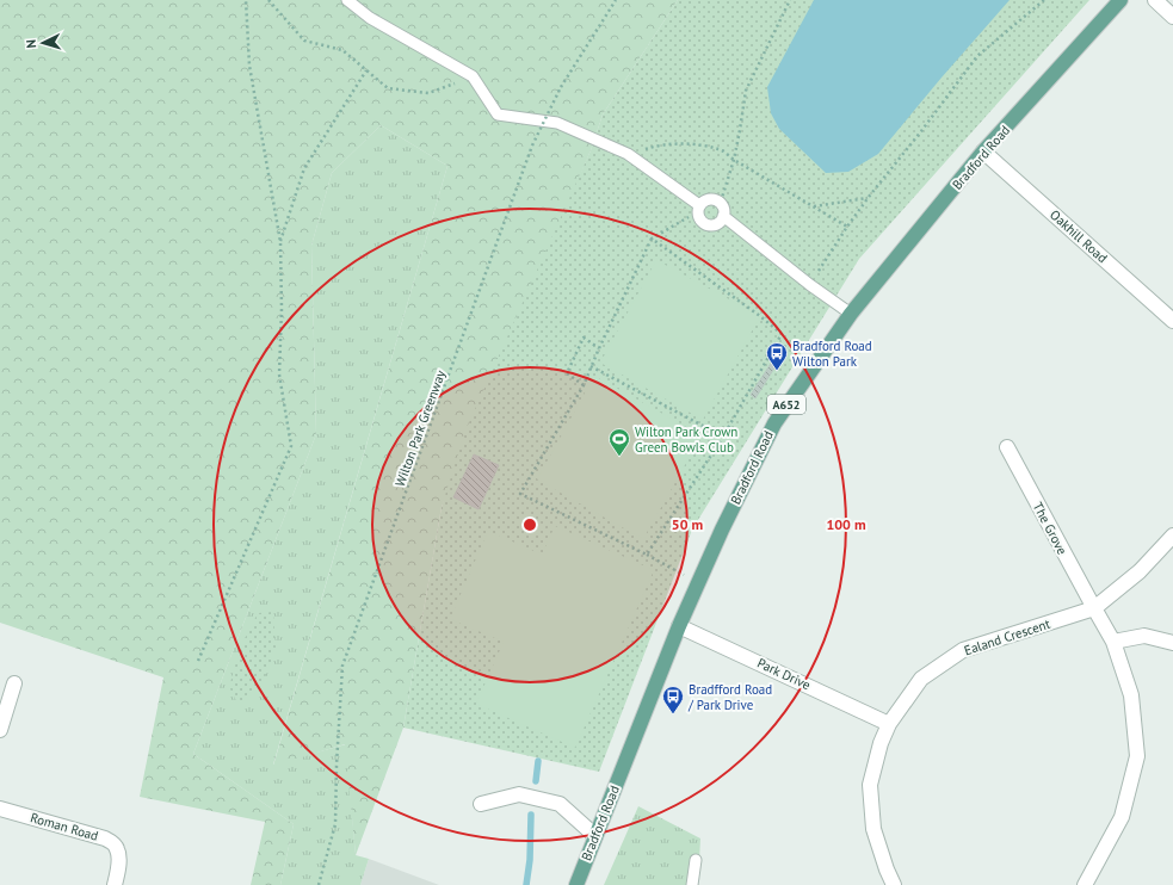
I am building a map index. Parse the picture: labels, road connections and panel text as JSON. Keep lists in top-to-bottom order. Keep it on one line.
{"streets":{"main road":["Bradford Road","A652"],"street":["Oakhill Road","The Grove","Ealand Crescent","Park Drive","Roman Road"],"path":["Wilton Park Greenway"]},"crossings":[["Bradford Road","Oakhill Road"],["Bradford Road","Park Drive"],["The Grove","Ealand Crescent"],["Ealand Crescent","Park Drive"]],"places":{"bus stop":["Bradford Road Wilton Park","Bradfford Road / Park Drive"],"sports":["Wilton Park Crown Green Bowls Club"]},"north":"left","rings":["50 m","100 m"]}
